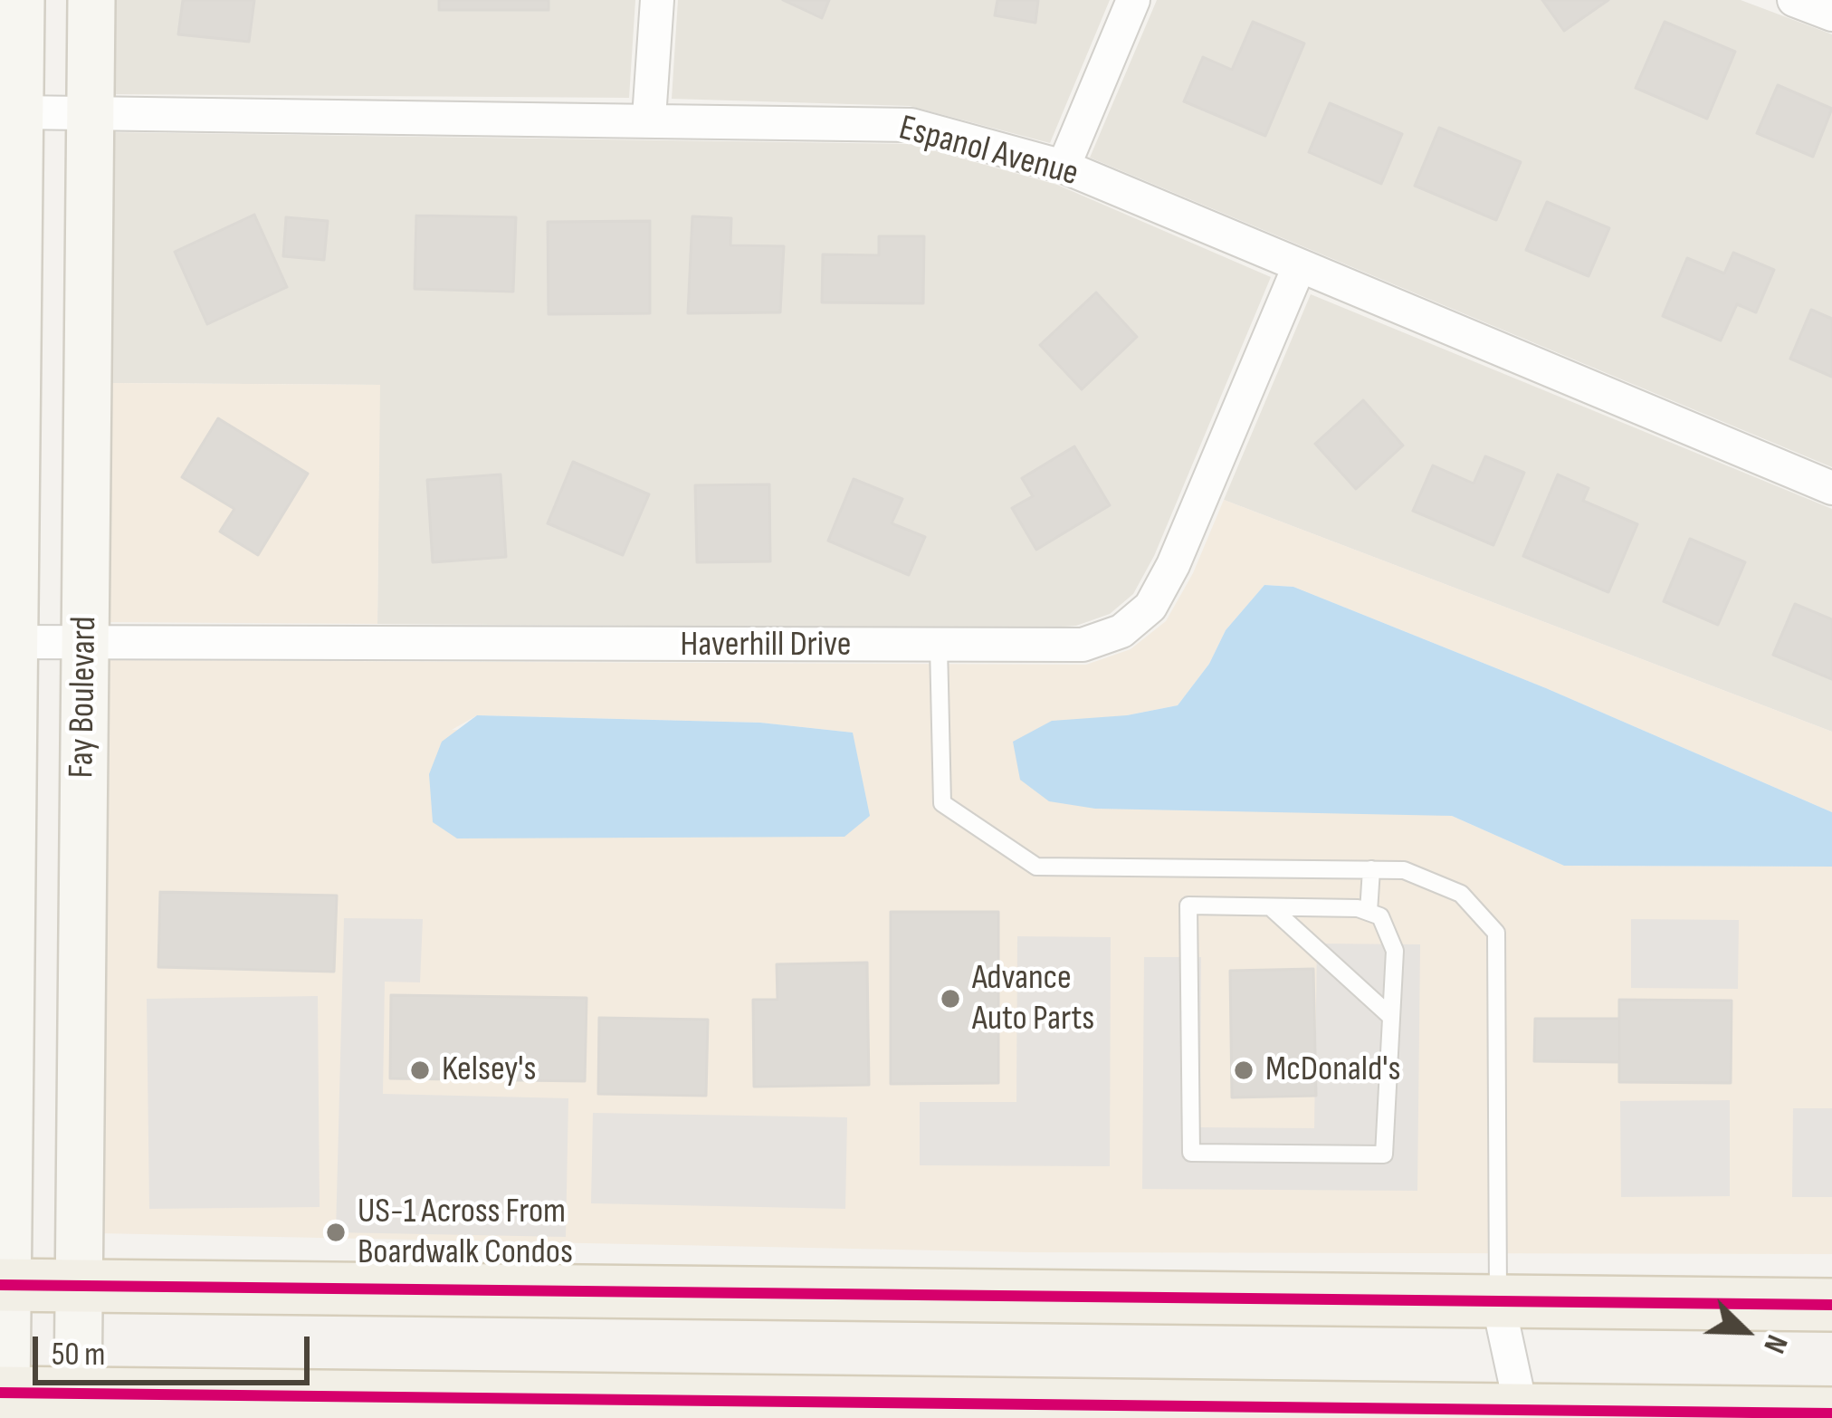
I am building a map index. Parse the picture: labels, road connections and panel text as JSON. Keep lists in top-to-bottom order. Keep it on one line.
{"streets":{"main road":["Fay Boulevard"],"street":["Espanol Avenue","Haverhill Drive"]},"crossings":[["Espanol Avenue","Haverhill Drive"],["Espanol Avenue","Fay Boulevard"],["Haverhill Drive","Fay Boulevard"]],"places":["Advance Auto Parts","Kelsey's","McDonald's","US-1 Across From Boardwalk Condos"],"scale_bar":"50 m","north":"bottom right"}
